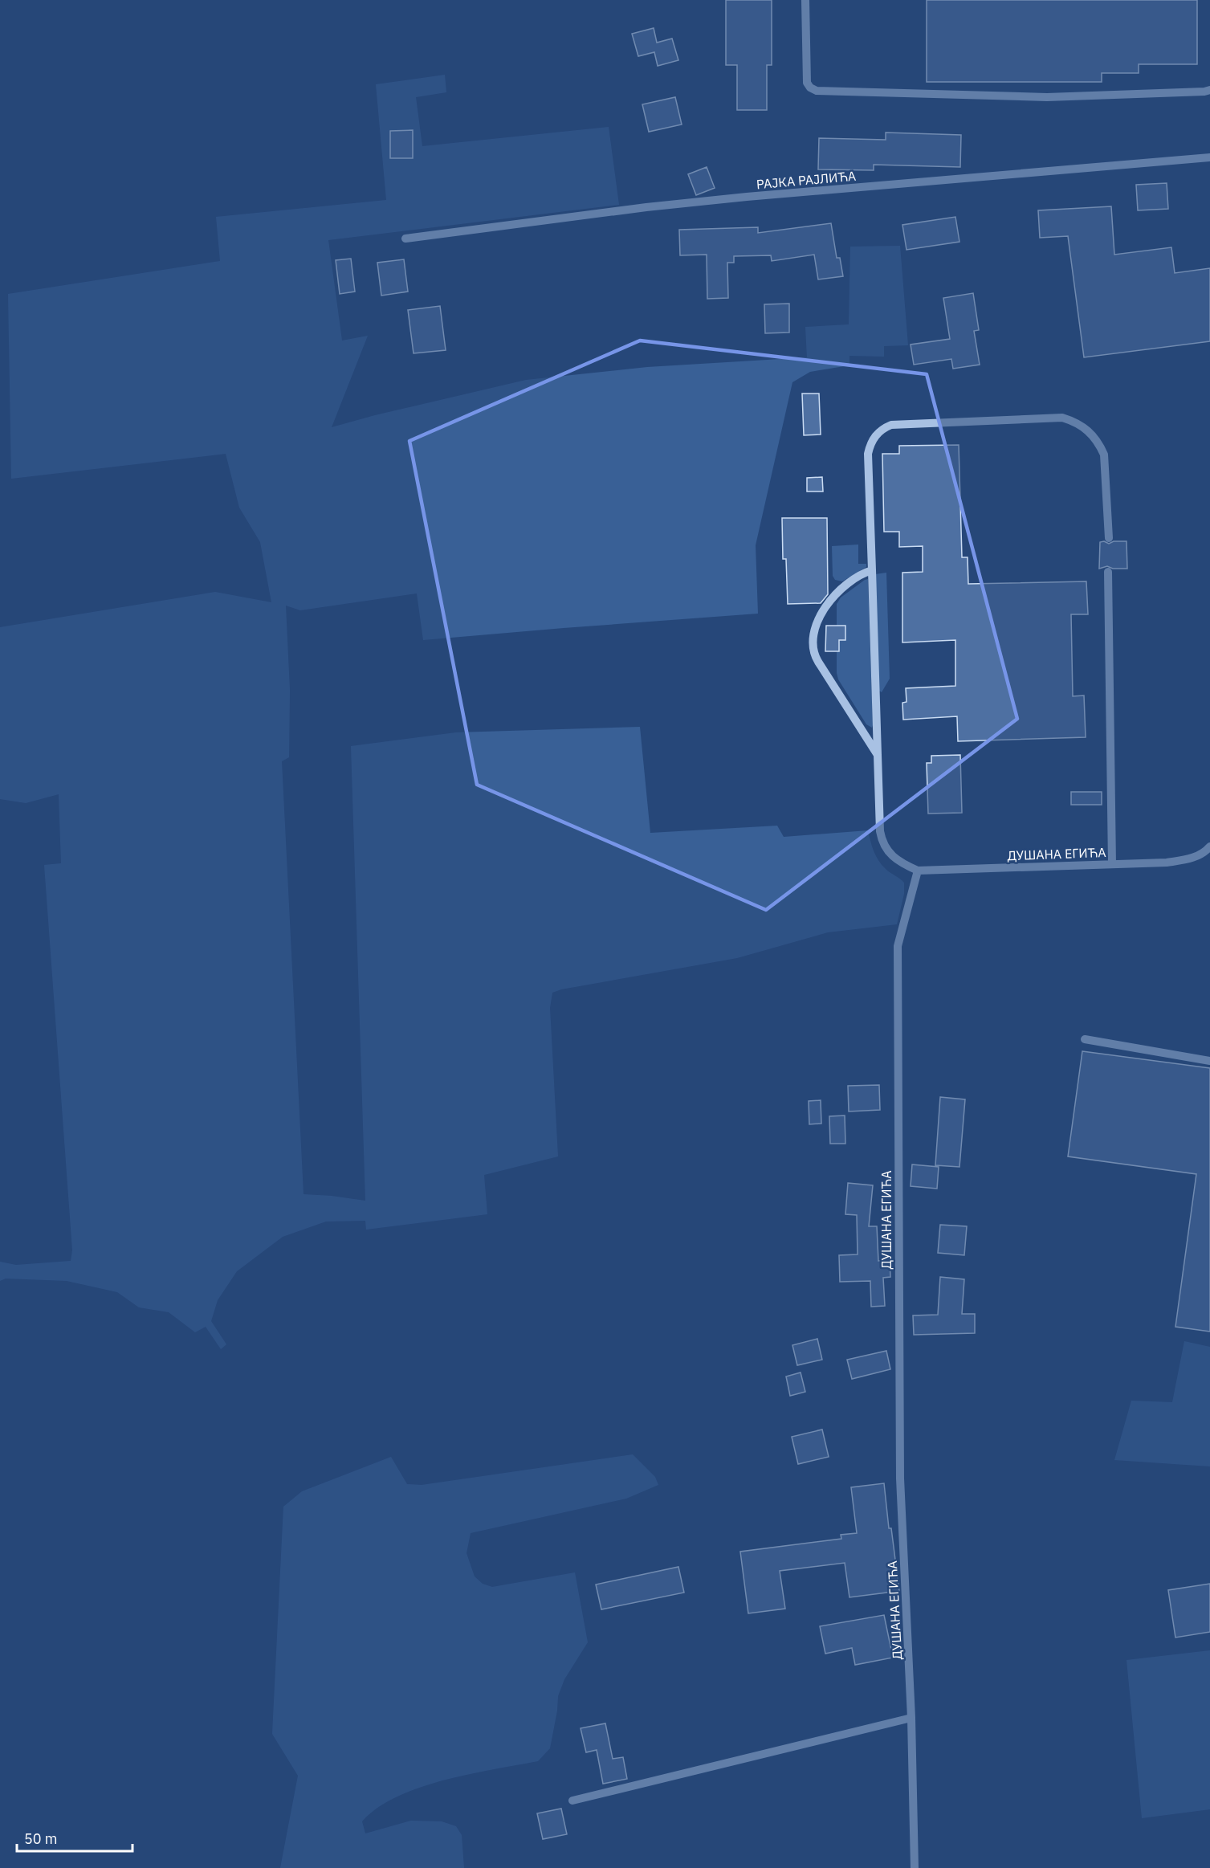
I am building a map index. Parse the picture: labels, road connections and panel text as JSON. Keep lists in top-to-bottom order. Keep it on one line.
{"streets":{"street":["РАЈКА РАЈЛИЋА","ДУШАНА ЕГИЋА"]},"scale_bar":"50 m"}
